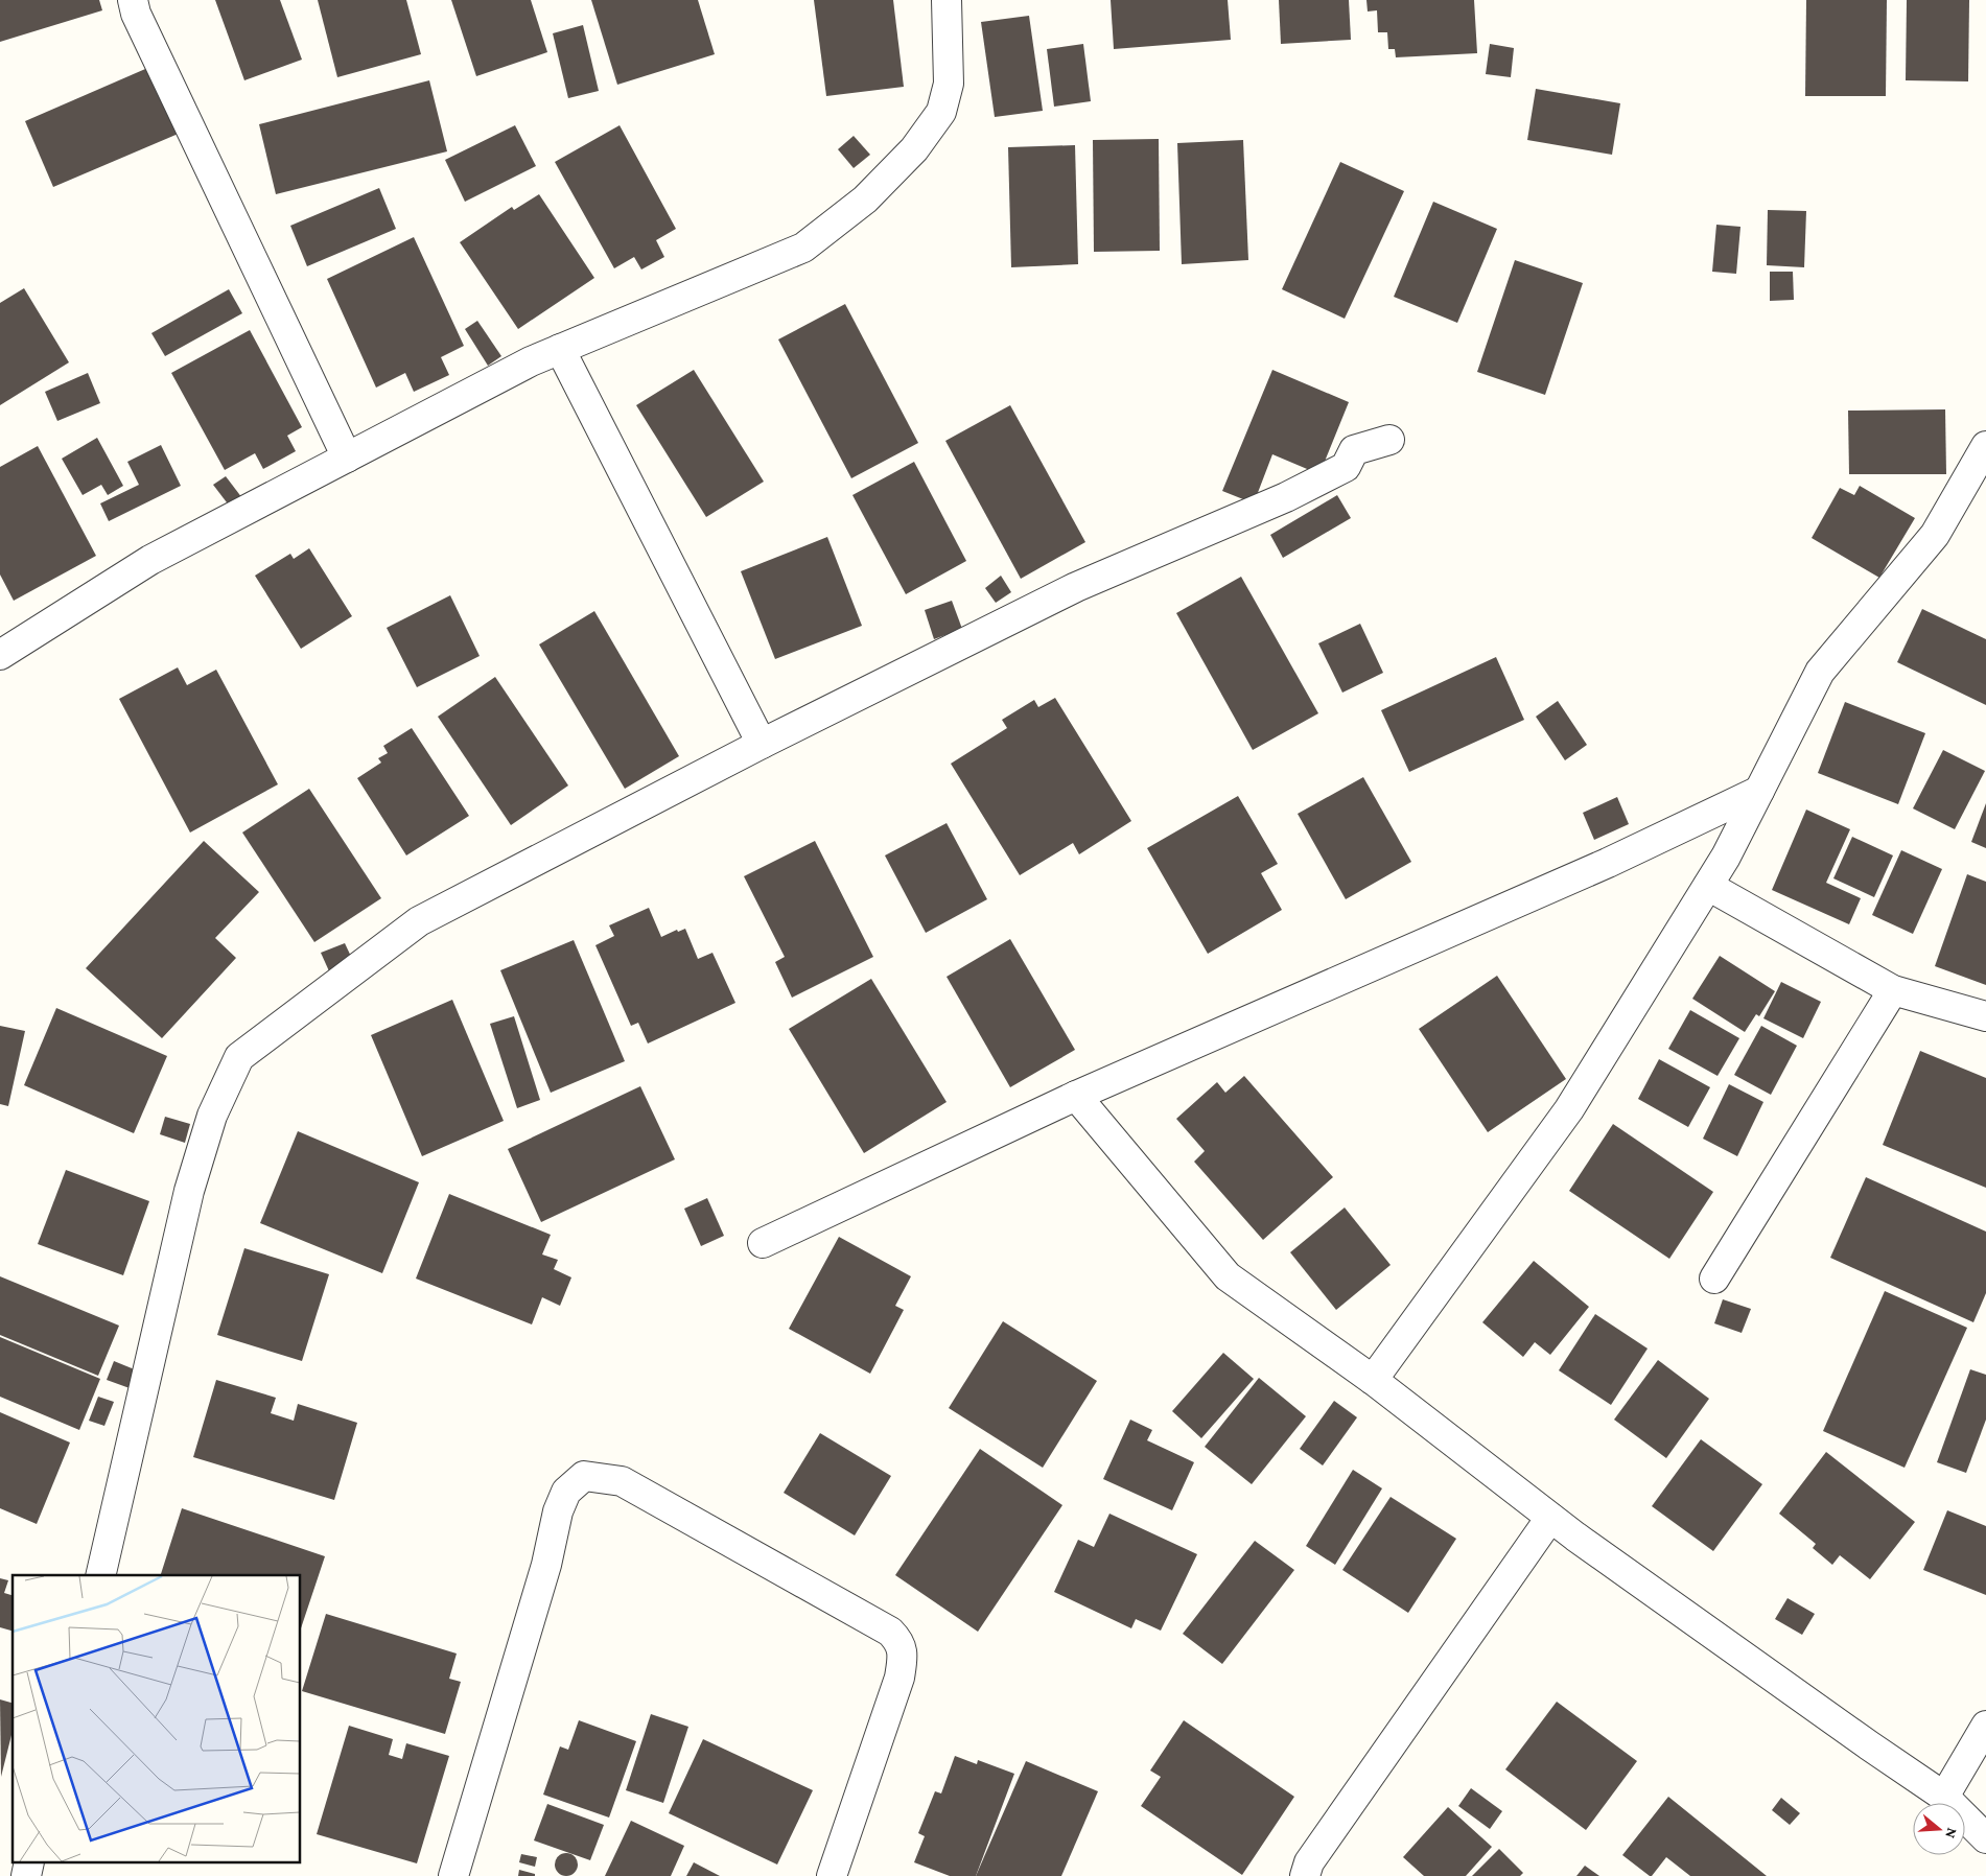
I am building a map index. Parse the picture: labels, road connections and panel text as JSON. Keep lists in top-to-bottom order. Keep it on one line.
{"north":"right"}
